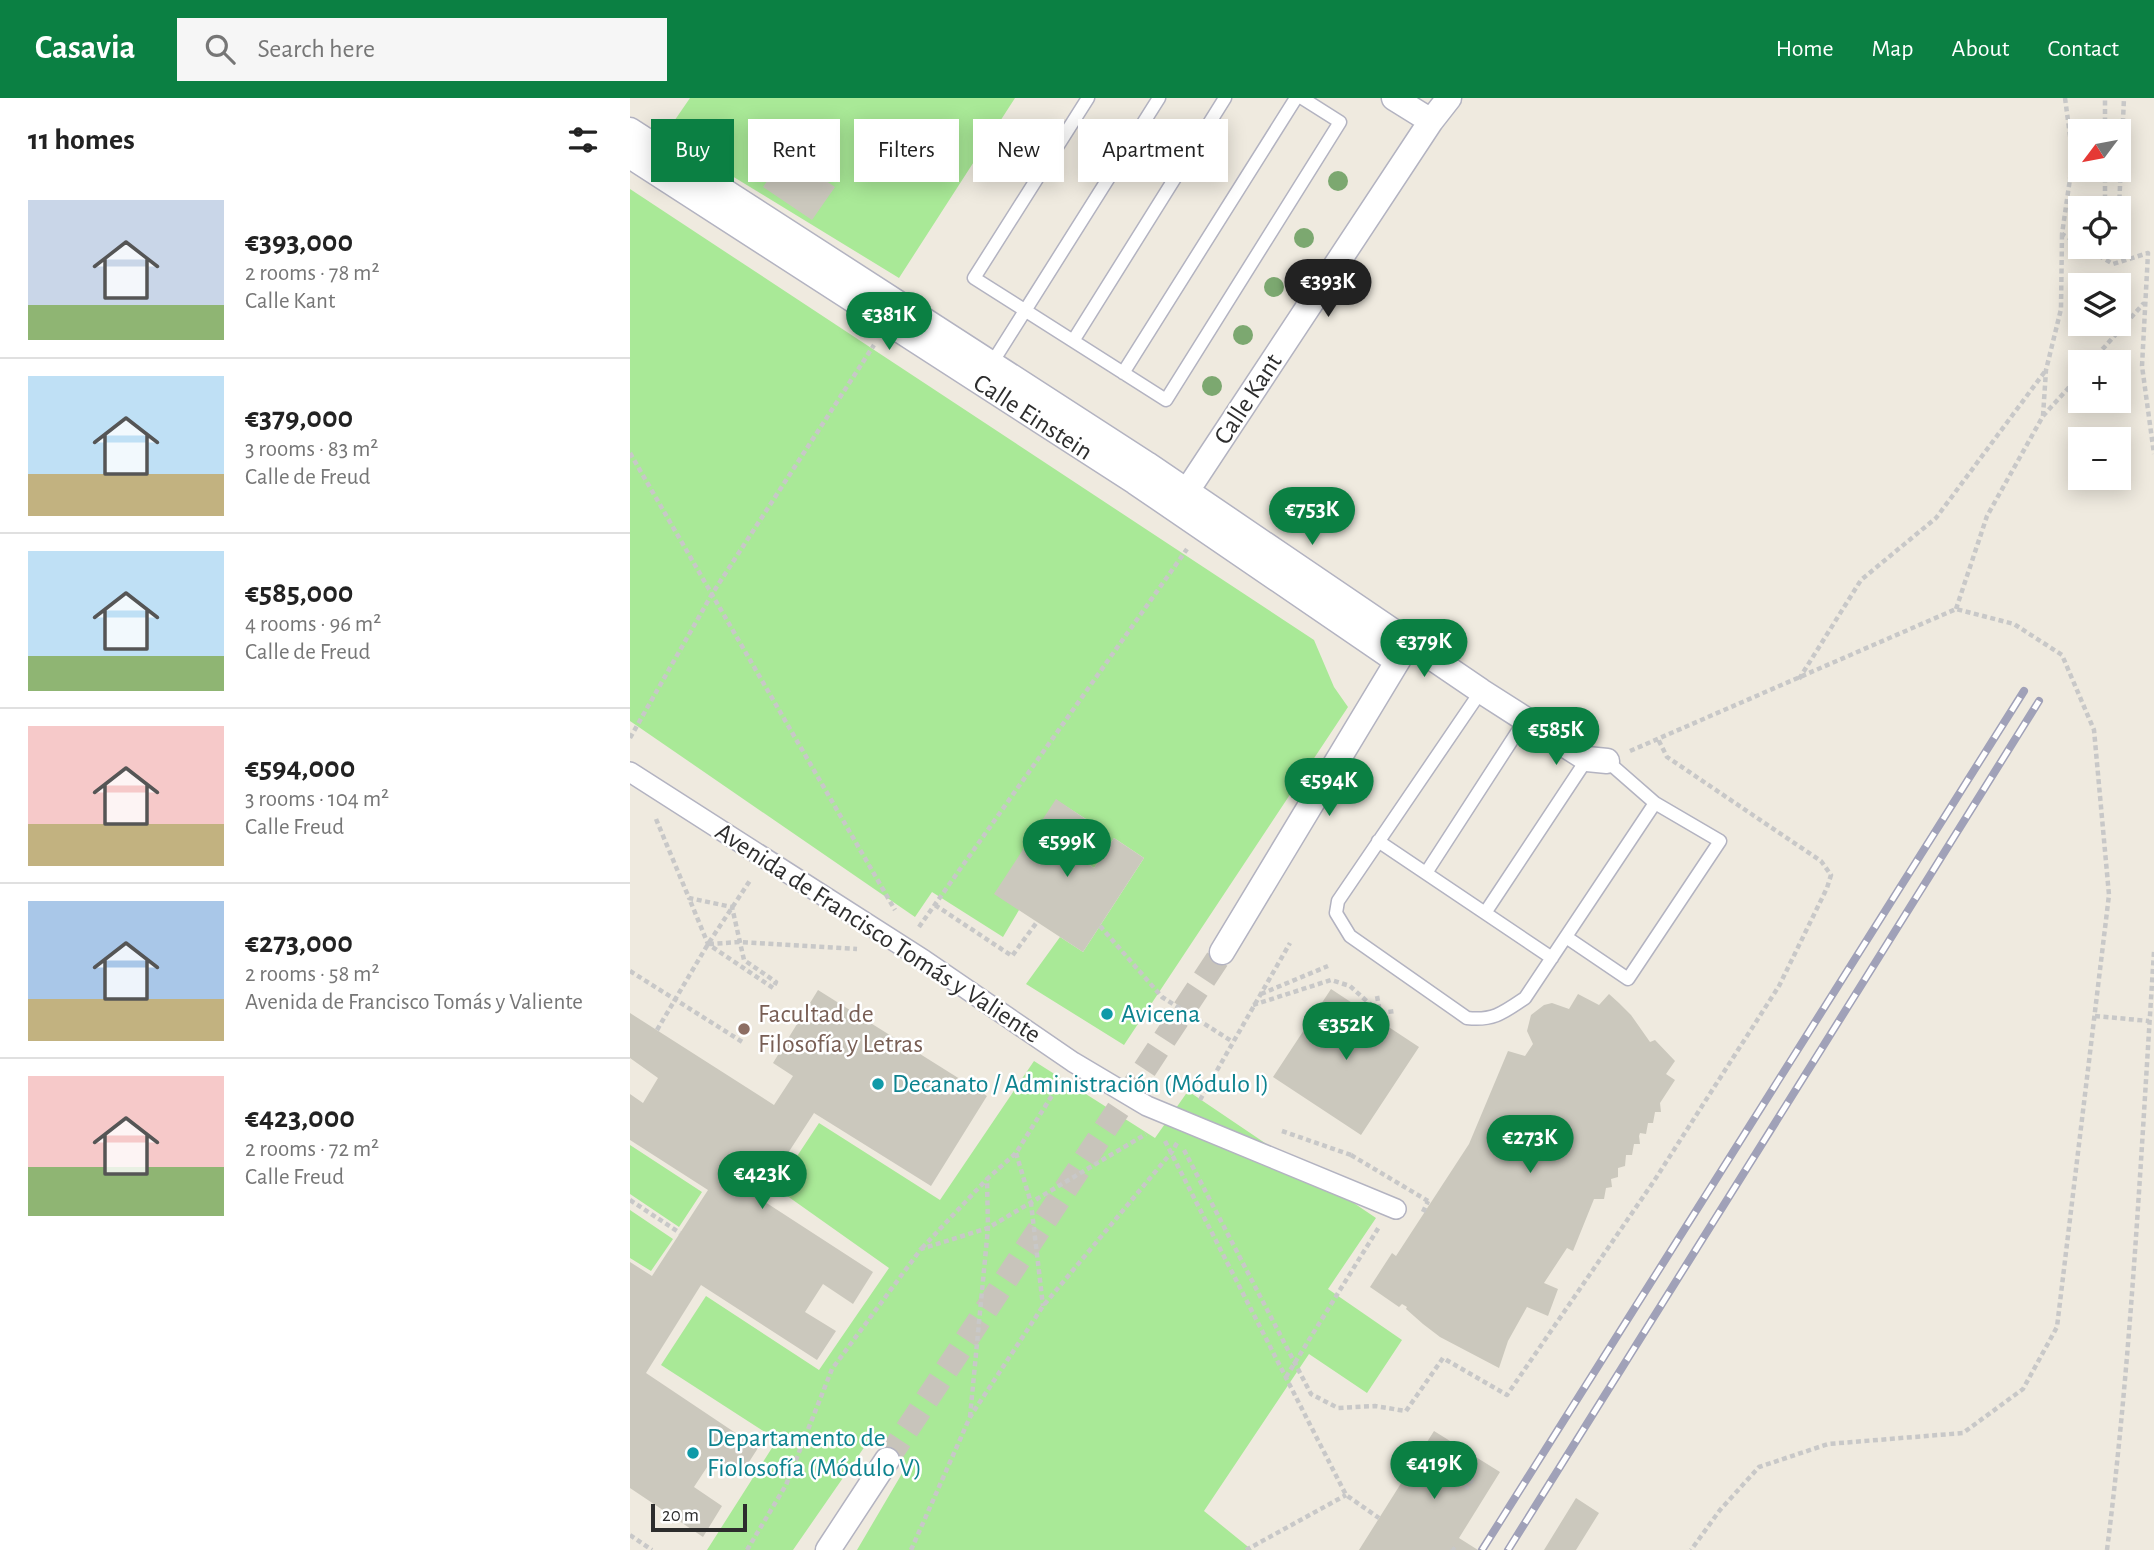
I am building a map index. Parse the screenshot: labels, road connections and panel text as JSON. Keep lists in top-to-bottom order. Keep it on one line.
{"streets":{"street":["Calle Kant","Calle Einstein","Avenida de Francisco Tomás y Valiente"]},"crossings":[["Calle Kant","Calle Einstein"]],"places":["Avicena","Facultad de Filosofía y Letras","Decanato / Administración (Módulo I)","Departamento de Fiolosofía (Módulo V)"],"scale_bar":"20 m","north":"bottom left","page":{"header":"Casavia","search":"Search here","nav":["Home","Map","About","Contact"],"heading":"11 homes","map_buttons":["+","−"],"chip":["Buy","Rent","Filters","New","Apartment"],"list":[{"name":"€393,000","note":"2 rooms · 78 m² · Calle Kant"},{"name":"€379,000","note":"3 rooms · 83 m² · Calle de Freud"},{"name":"€585,000","note":"4 rooms · 96 m² · Calle de Freud"},{"name":"€594,000","note":"3 rooms · 104 m² · Calle Freud"},{"name":"€273,000","note":"2 rooms · 58 m² · Avenida de Francisco Tomás y Valiente"},{"name":"€423,000","note":"2 rooms · 72 m² · Calle Freud"}],"price":["€393K","€381K","€753K","€379K","€585K","€594K","€599K","€352K","€273K","€423K","€419K"],"scale":"20 m"}}
